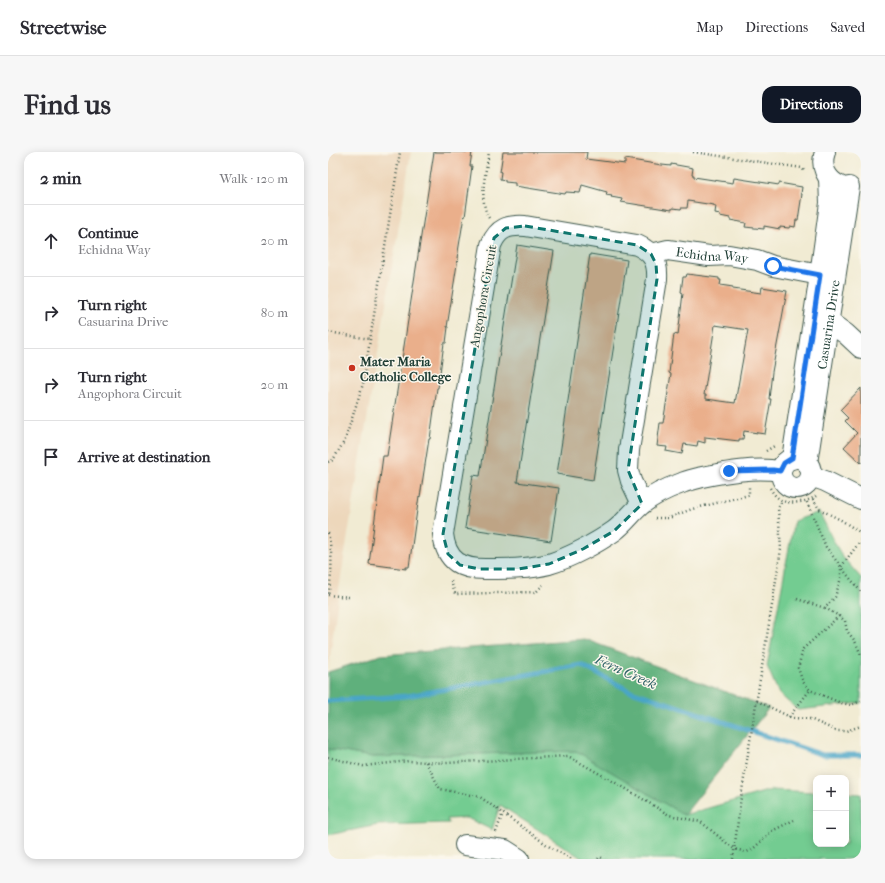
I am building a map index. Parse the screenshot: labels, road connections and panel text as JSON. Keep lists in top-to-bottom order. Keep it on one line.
{"streets":{"street":["Echidna Way","Angophora Circuit","Casuarina Drive"]},"crossings":[["Echidna Way","Angophora Circuit"],["Echidna Way","Casuarina Drive"],["Angophora Circuit","Casuarina Drive"]],"water":["Fern Creek"],"places":["Mater Maria Catholic College"],"page":{"header":"Streetwise","nav":["Map","Directions","Saved"],"buttons":"Directions","title":"Find us","heading":["2 min","Walk · 120 m"],"list":[["Continue","Echidna Way","20 m"],["Turn right","Casuarina Drive","80 m"],["Turn right","Angophora Circuit","20 m"],"Arrive at destination"],"map_buttons":["+","−"]}}
